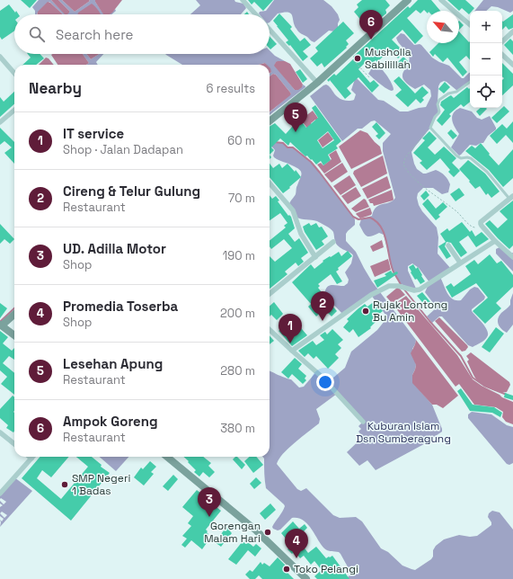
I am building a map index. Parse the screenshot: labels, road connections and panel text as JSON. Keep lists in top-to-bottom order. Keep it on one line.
{"parks":["Kuburan Islam Dsn Sumberagung"],"places":["Musholla Sabilillah","Rujak Lontong Bu Amin","SMP Negeri 1 Badas","Gorengan Malam Hari","Toko Pelangi"],"north":"top left","page":{"pins":["6","5","2","1","3","4"],"map_buttons":["+","−"],"search":"Search here","heading":["Nearby","6 results"],"list":[{"mark":"1","name":"IT service","note":"Shop · Jalan Dadapan","value":"60 m"},{"mark":"2","name":"Cireng & Telur Gulung","note":"Restaurant","value":"70 m"},{"mark":"3","name":"UD. Adilla Motor","note":"Shop","value":"190 m"},{"mark":"4","name":"Promedia Toserba","note":"Shop","value":"200 m"},{"mark":"5","name":"Lesehan Apung","note":"Restaurant","value":"280 m"},{"mark":"6","name":"Ampok Goreng","note":"Restaurant","value":"380 m"}]}}
